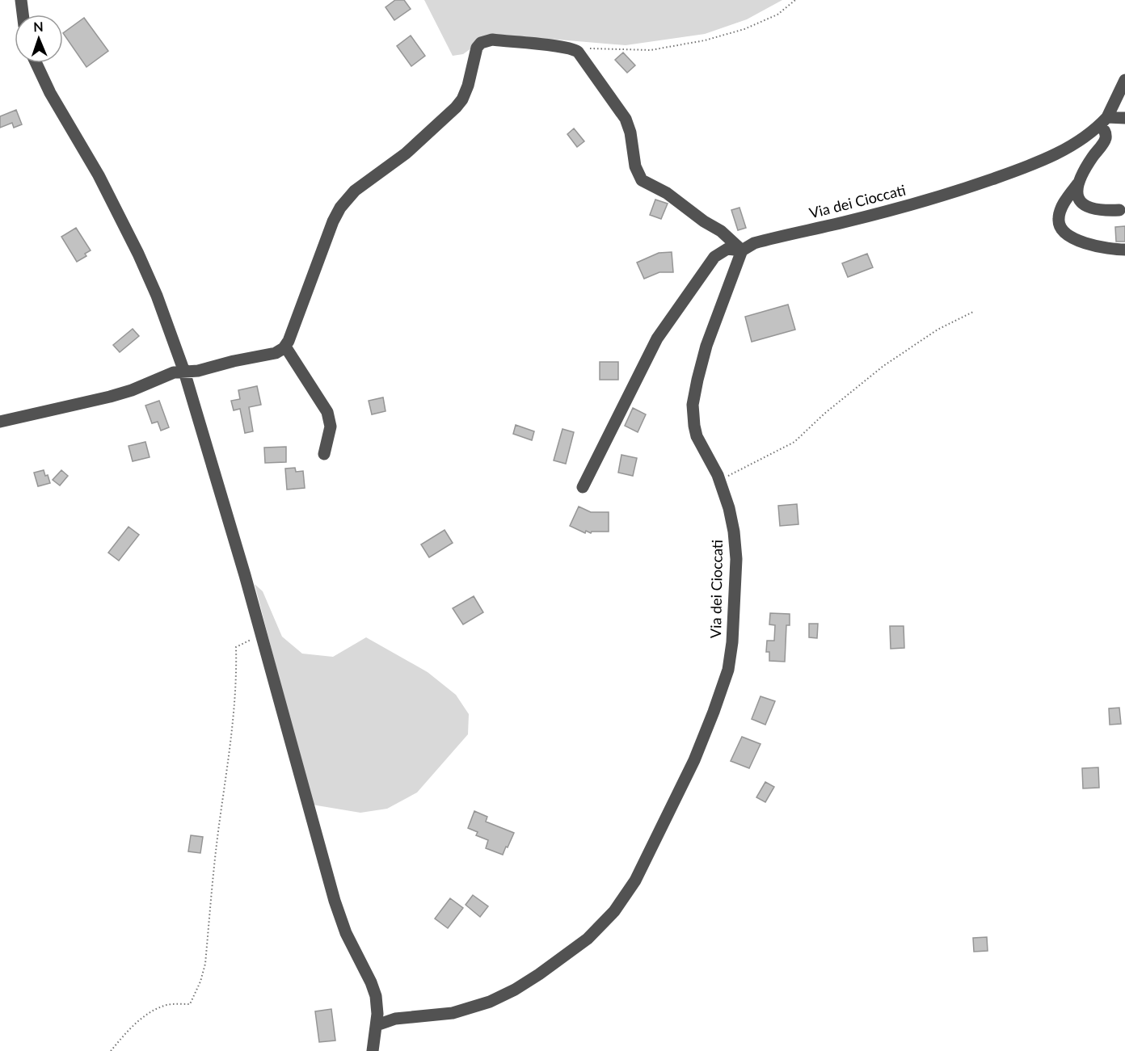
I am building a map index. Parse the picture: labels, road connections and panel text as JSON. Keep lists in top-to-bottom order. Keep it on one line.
{"streets":{"street":["Via dei Cioccati"]},"north":"top"}
